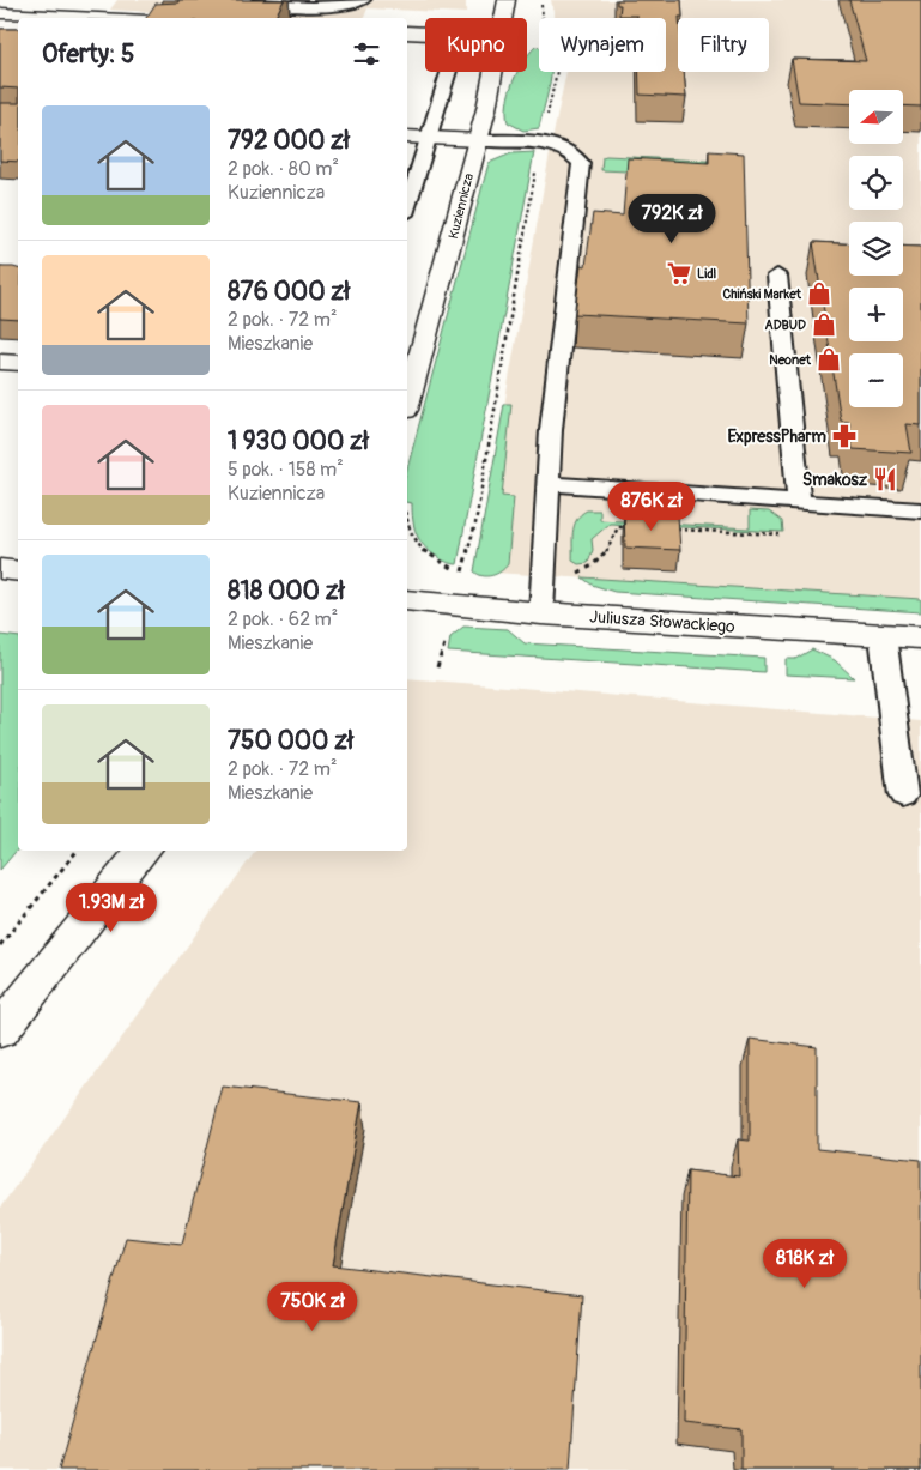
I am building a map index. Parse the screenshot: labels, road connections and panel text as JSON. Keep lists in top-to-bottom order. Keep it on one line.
{"streets":{"main road":["Kuziennicza","Juliusza Słowackiego"]},"places":{"supermarket":["Lidl"],"shop":["Chiński Market","ADBUD","Neonet"],"pharmacy":["ExpressPharm"],"restaurant":["Smakosz"]},"north":"left","page":{"chip":["Kupno","Wynajem","Filtry"],"heading":"Oferty: 5","map_buttons":["+","−"],"list":[{"name":"792 000 zł","note":"2 pok. · 80 m² · Kuziennicza"},{"name":"876 000 zł","note":"2 pok. · 72 m² · Mieszkanie"},{"name":"1 930 000 zł","note":"5 pok. · 158 m² · Kuziennicza"},{"name":"818 000 zł","note":"2 pok. · 62 m² · Mieszkanie"},{"name":"750 000 zł","note":"2 pok. · 72 m² · Mieszkanie"}],"price":["792K zł","876K zł","1.93M zł","818K zł","750K zł"]}}
